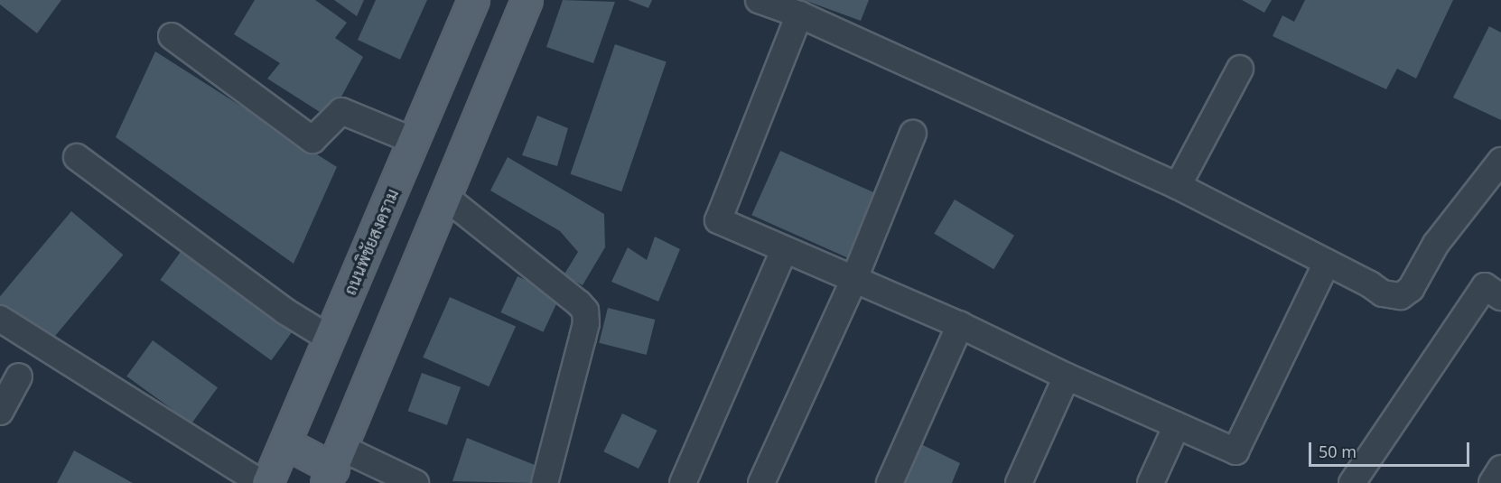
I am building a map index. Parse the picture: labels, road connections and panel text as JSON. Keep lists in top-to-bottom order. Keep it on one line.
{"streets":{"main road":["ถนนพิชัยสงคราม"]},"scale_bar":"50 m"}
